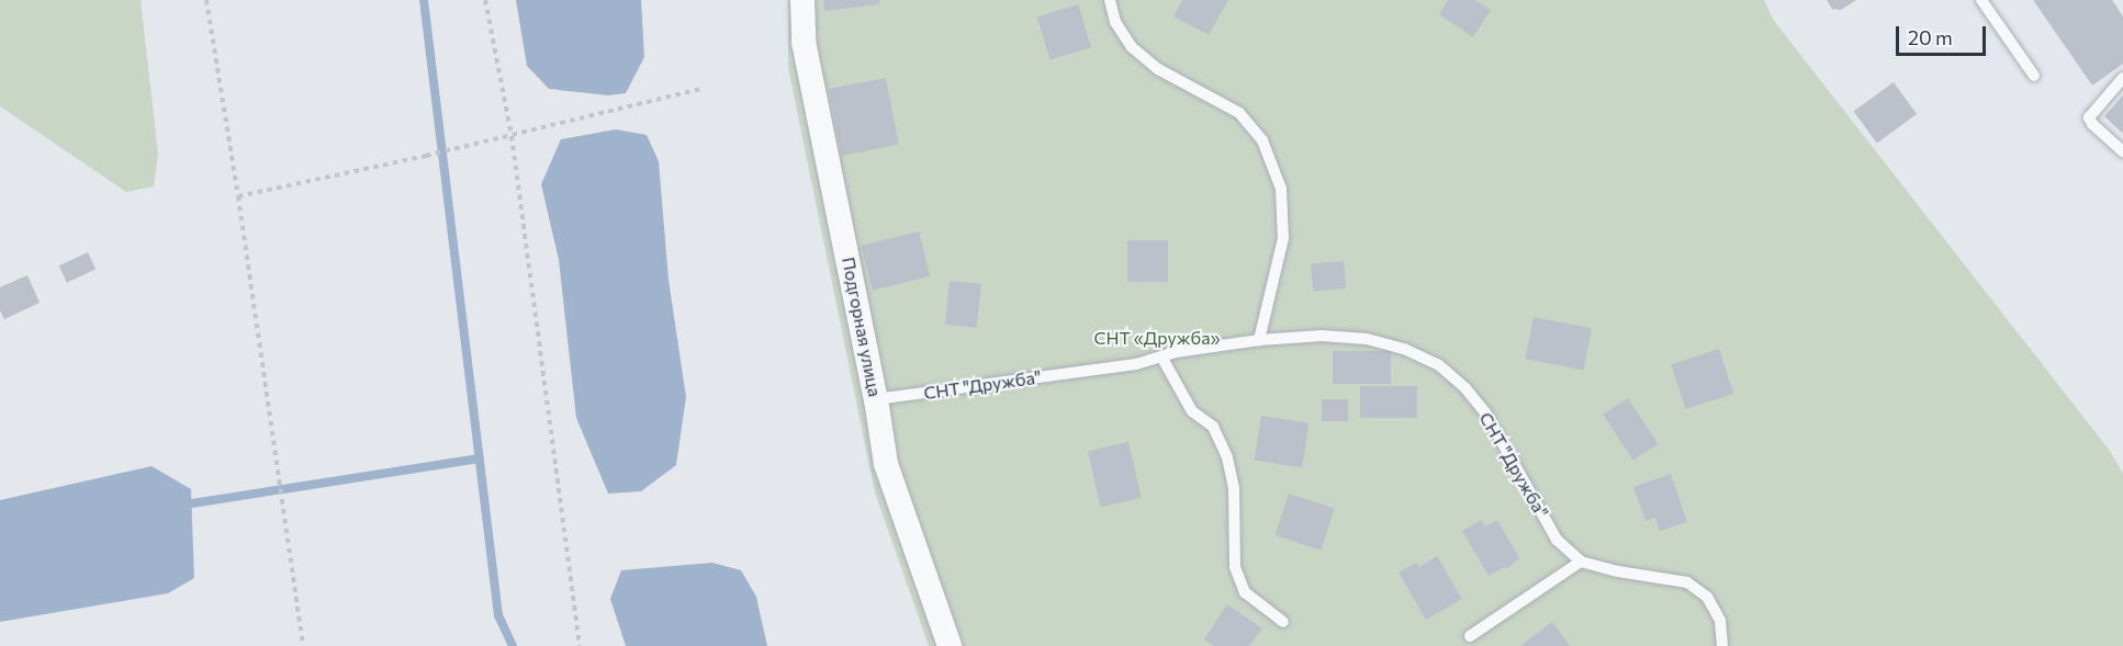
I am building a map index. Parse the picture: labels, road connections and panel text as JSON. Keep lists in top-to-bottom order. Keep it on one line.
{"streets":{"street":["Подгорная улица"],"lane":["СНТ \"Дружба\""]},"crossings":[["Подгорная улица","СНТ \"Дружба\""]],"parks":["СНТ «Дружба»"],"scale_bar":"20 m"}
